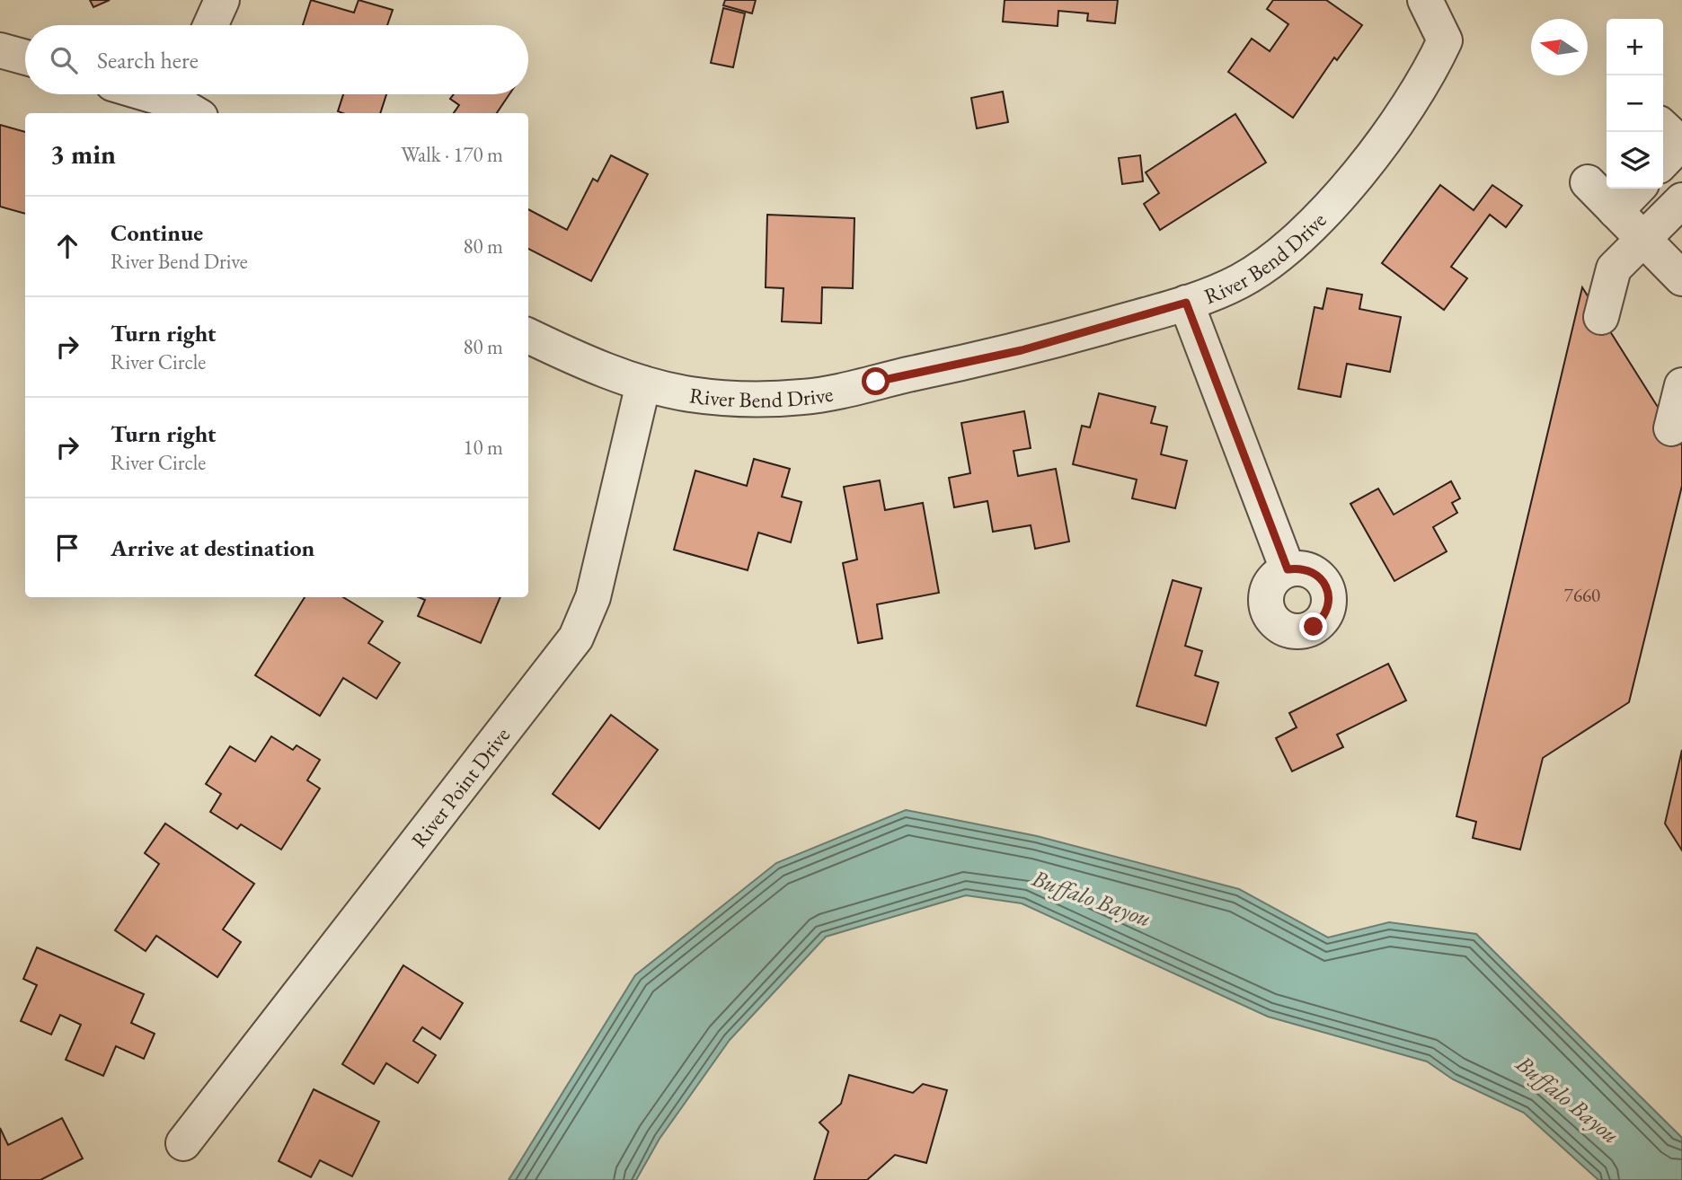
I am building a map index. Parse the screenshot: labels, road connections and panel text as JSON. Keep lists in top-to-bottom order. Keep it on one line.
{"streets":{"street":["River Bend Drive","River Point Drive"]},"crossings":[["River Bend Drive","River Point Drive"]],"water":["Buffalo Bayou"],"house_numbers":["7660"],"north":"left","page":{"map_buttons":["+","−"],"search":"Search here","heading":["3 min","Walk · 170 m"],"list":[["Continue","River Bend Drive","80 m"],["Turn right","River Circle","80 m"],["Turn right","River Circle","10 m"],"Arrive at destination"]}}
